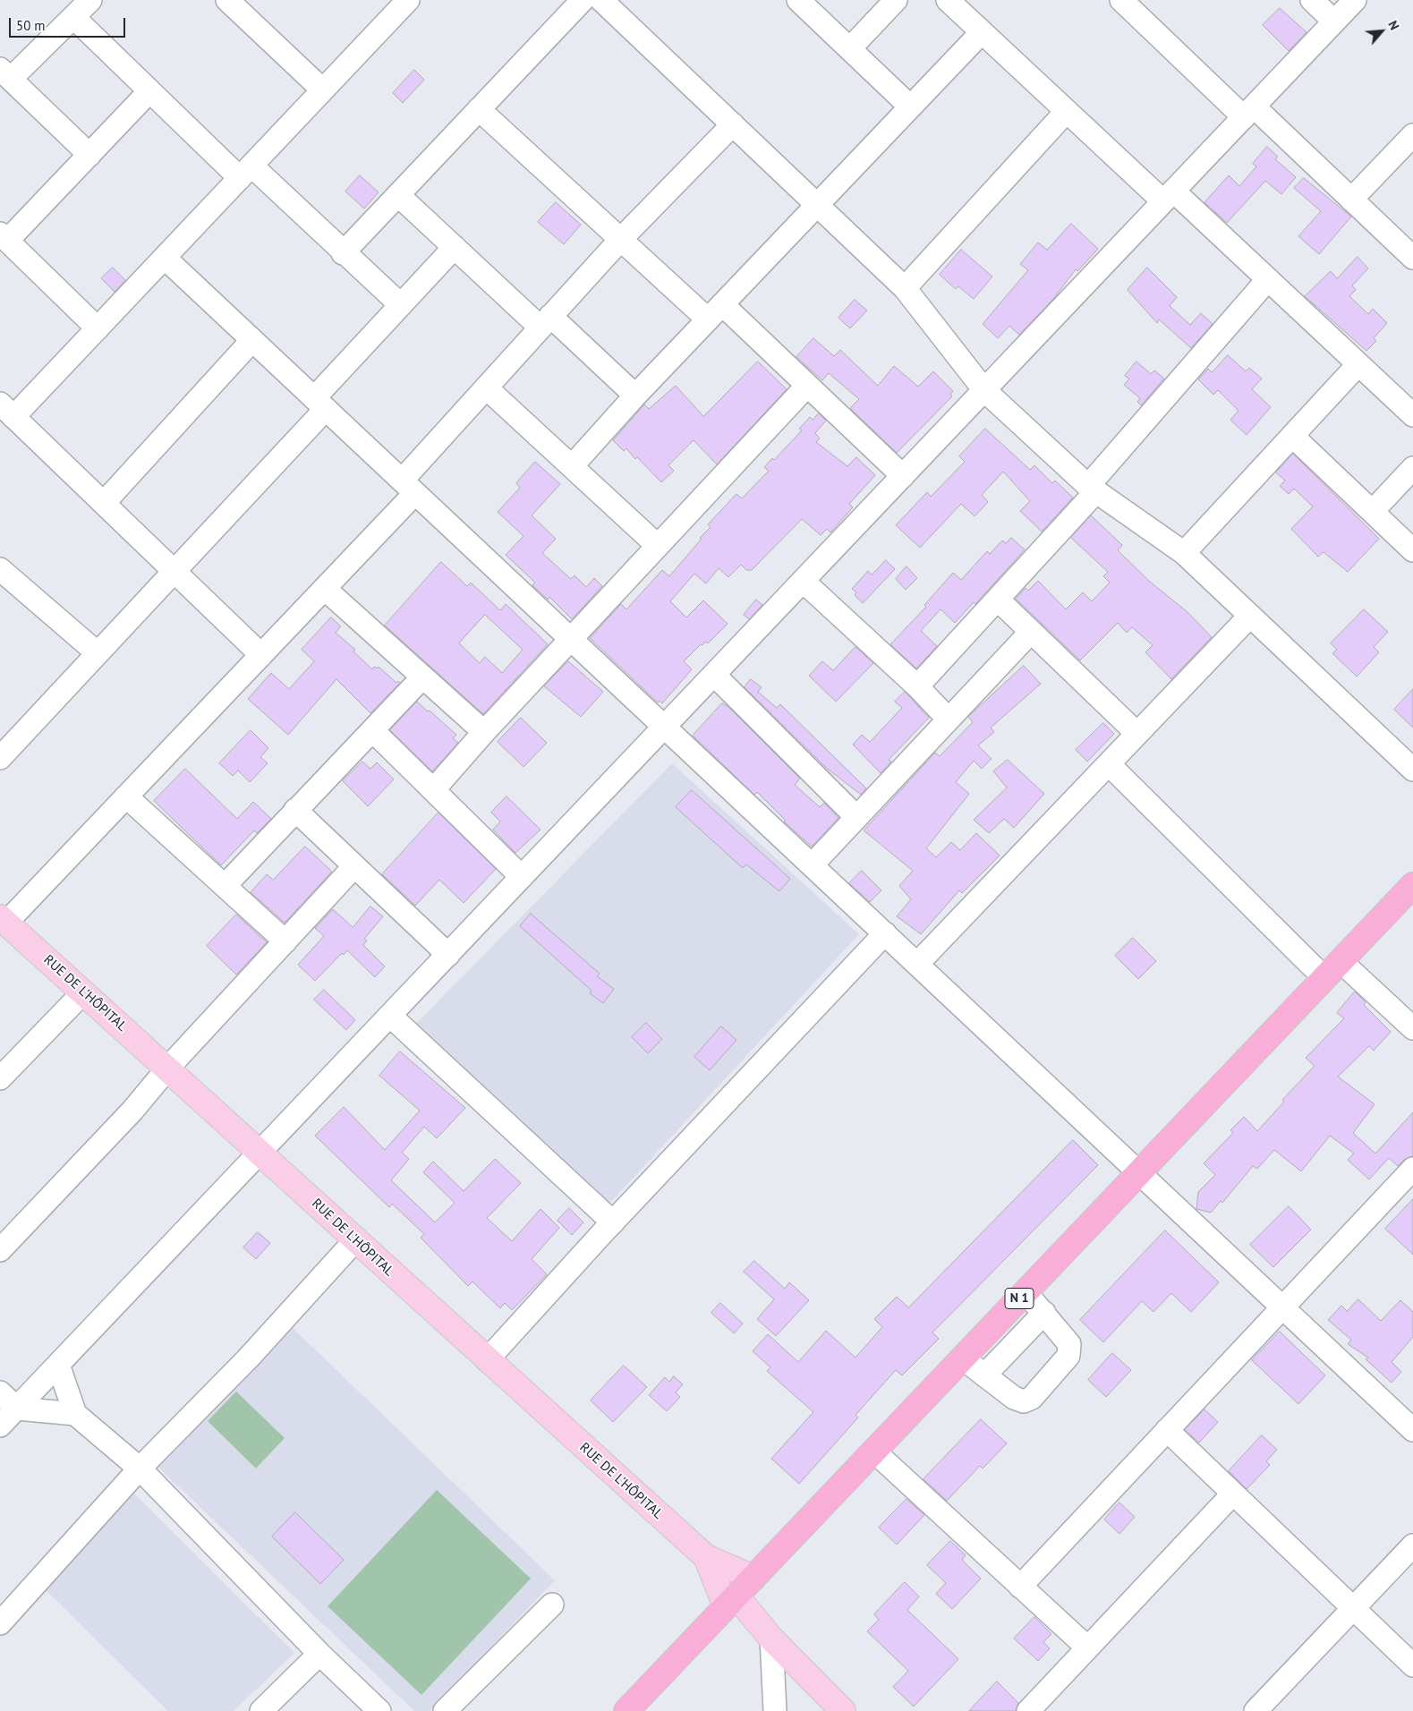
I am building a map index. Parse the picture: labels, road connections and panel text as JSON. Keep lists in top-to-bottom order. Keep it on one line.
{"streets":{"highway":["N 1"],"main road":["RUE DE L'HÔPITAL"]},"scale_bar":"50 m","north":"top right"}
